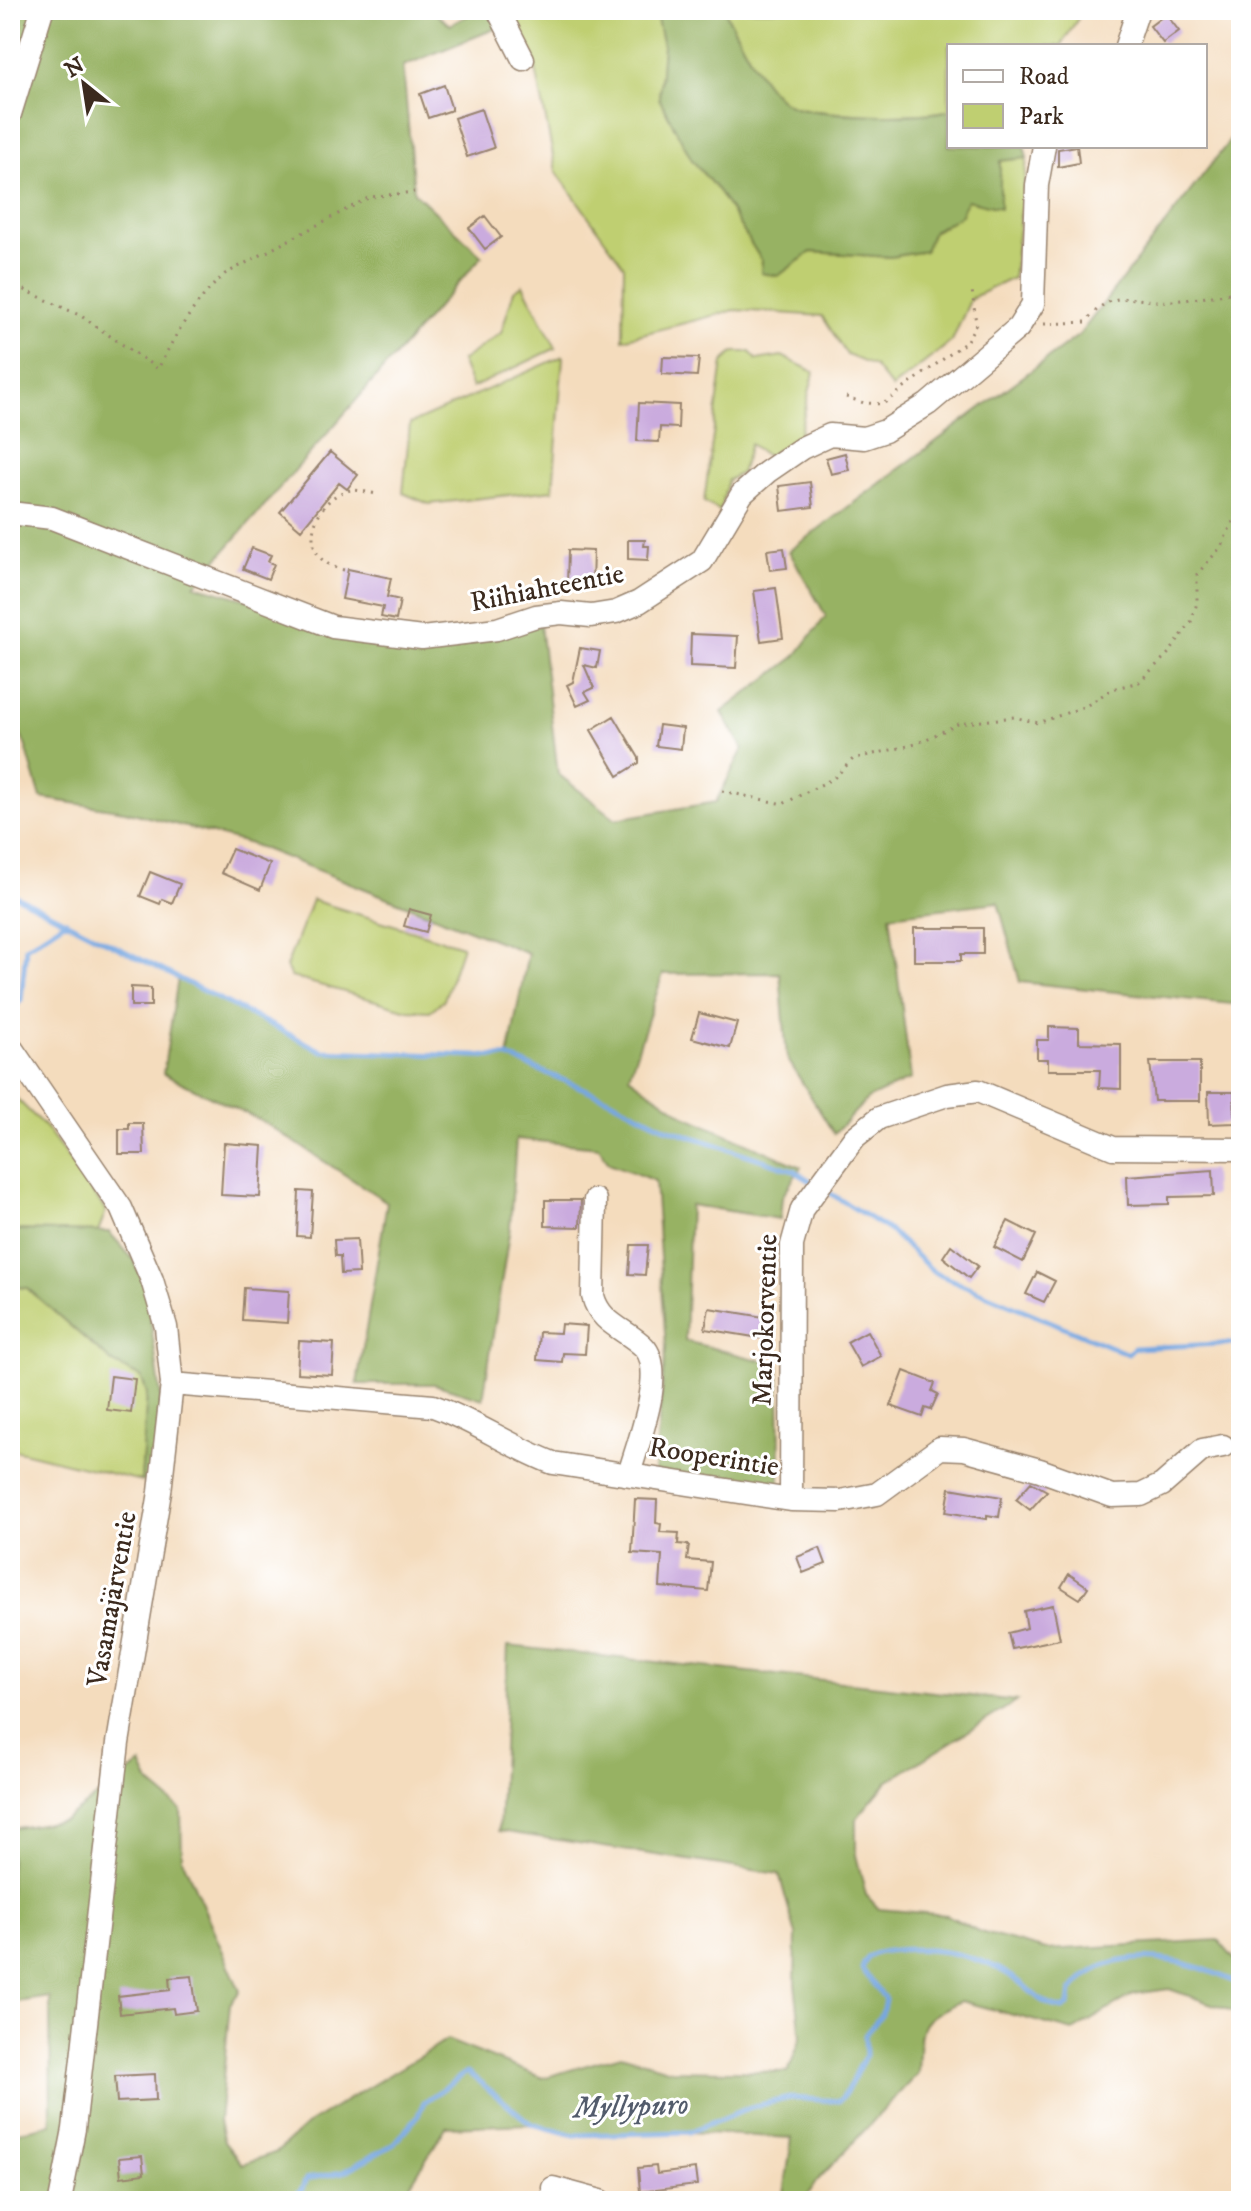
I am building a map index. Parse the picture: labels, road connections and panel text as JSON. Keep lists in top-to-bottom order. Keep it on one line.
{"streets":{"street":["Riihiahteentie","Marjokorventie","Rooperintie","Vasamajärventie"]},"crossings":[["Marjokorventie","Rooperintie"],["Rooperintie","Vasamajärventie"]],"water":["Myllypuro"],"legend":["Road","Park"],"north":"top left"}
